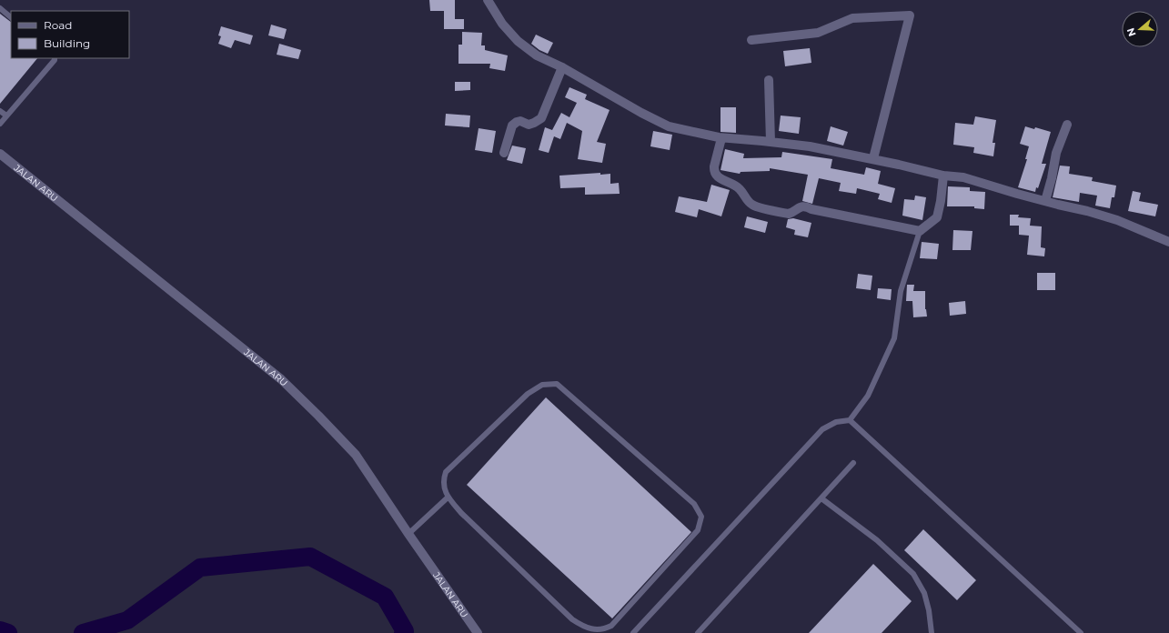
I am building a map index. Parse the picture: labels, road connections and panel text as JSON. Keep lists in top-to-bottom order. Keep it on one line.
{"streets":{"street":["JALAN ARU"]},"legend":["Road","Building"],"north":"left"}
